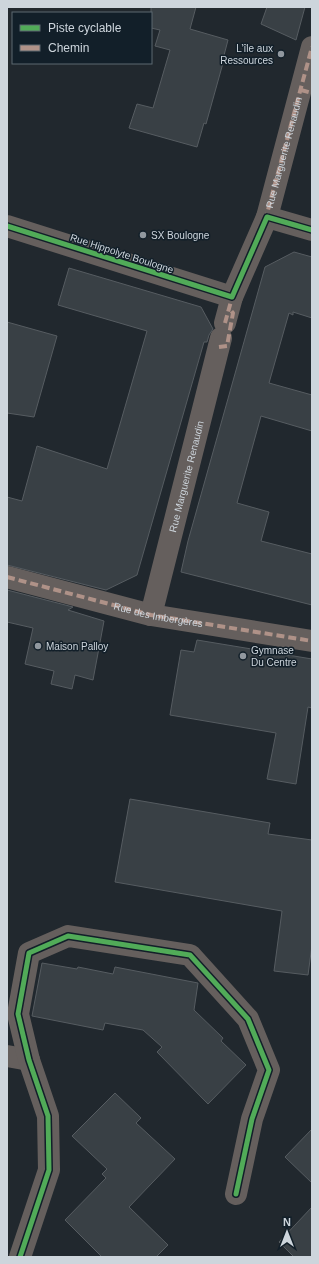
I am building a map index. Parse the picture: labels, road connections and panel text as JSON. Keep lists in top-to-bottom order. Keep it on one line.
{"streets":{"street":["Rue Marguerite Renaudin","Rue Hippolyte Boulogne","Rue des Imbergères"]},"crossings":[["Rue Marguerite Renaudin","Rue Hippolyte Boulogne"],["Rue Marguerite Renaudin","Rue des Imbergères"]],"places":["L’île aux Ressources","SX Boulogne","Maison Palloy","Gymnase Du Centre"],"legend":["Piste cyclable","Chemin"],"north":"top"}
